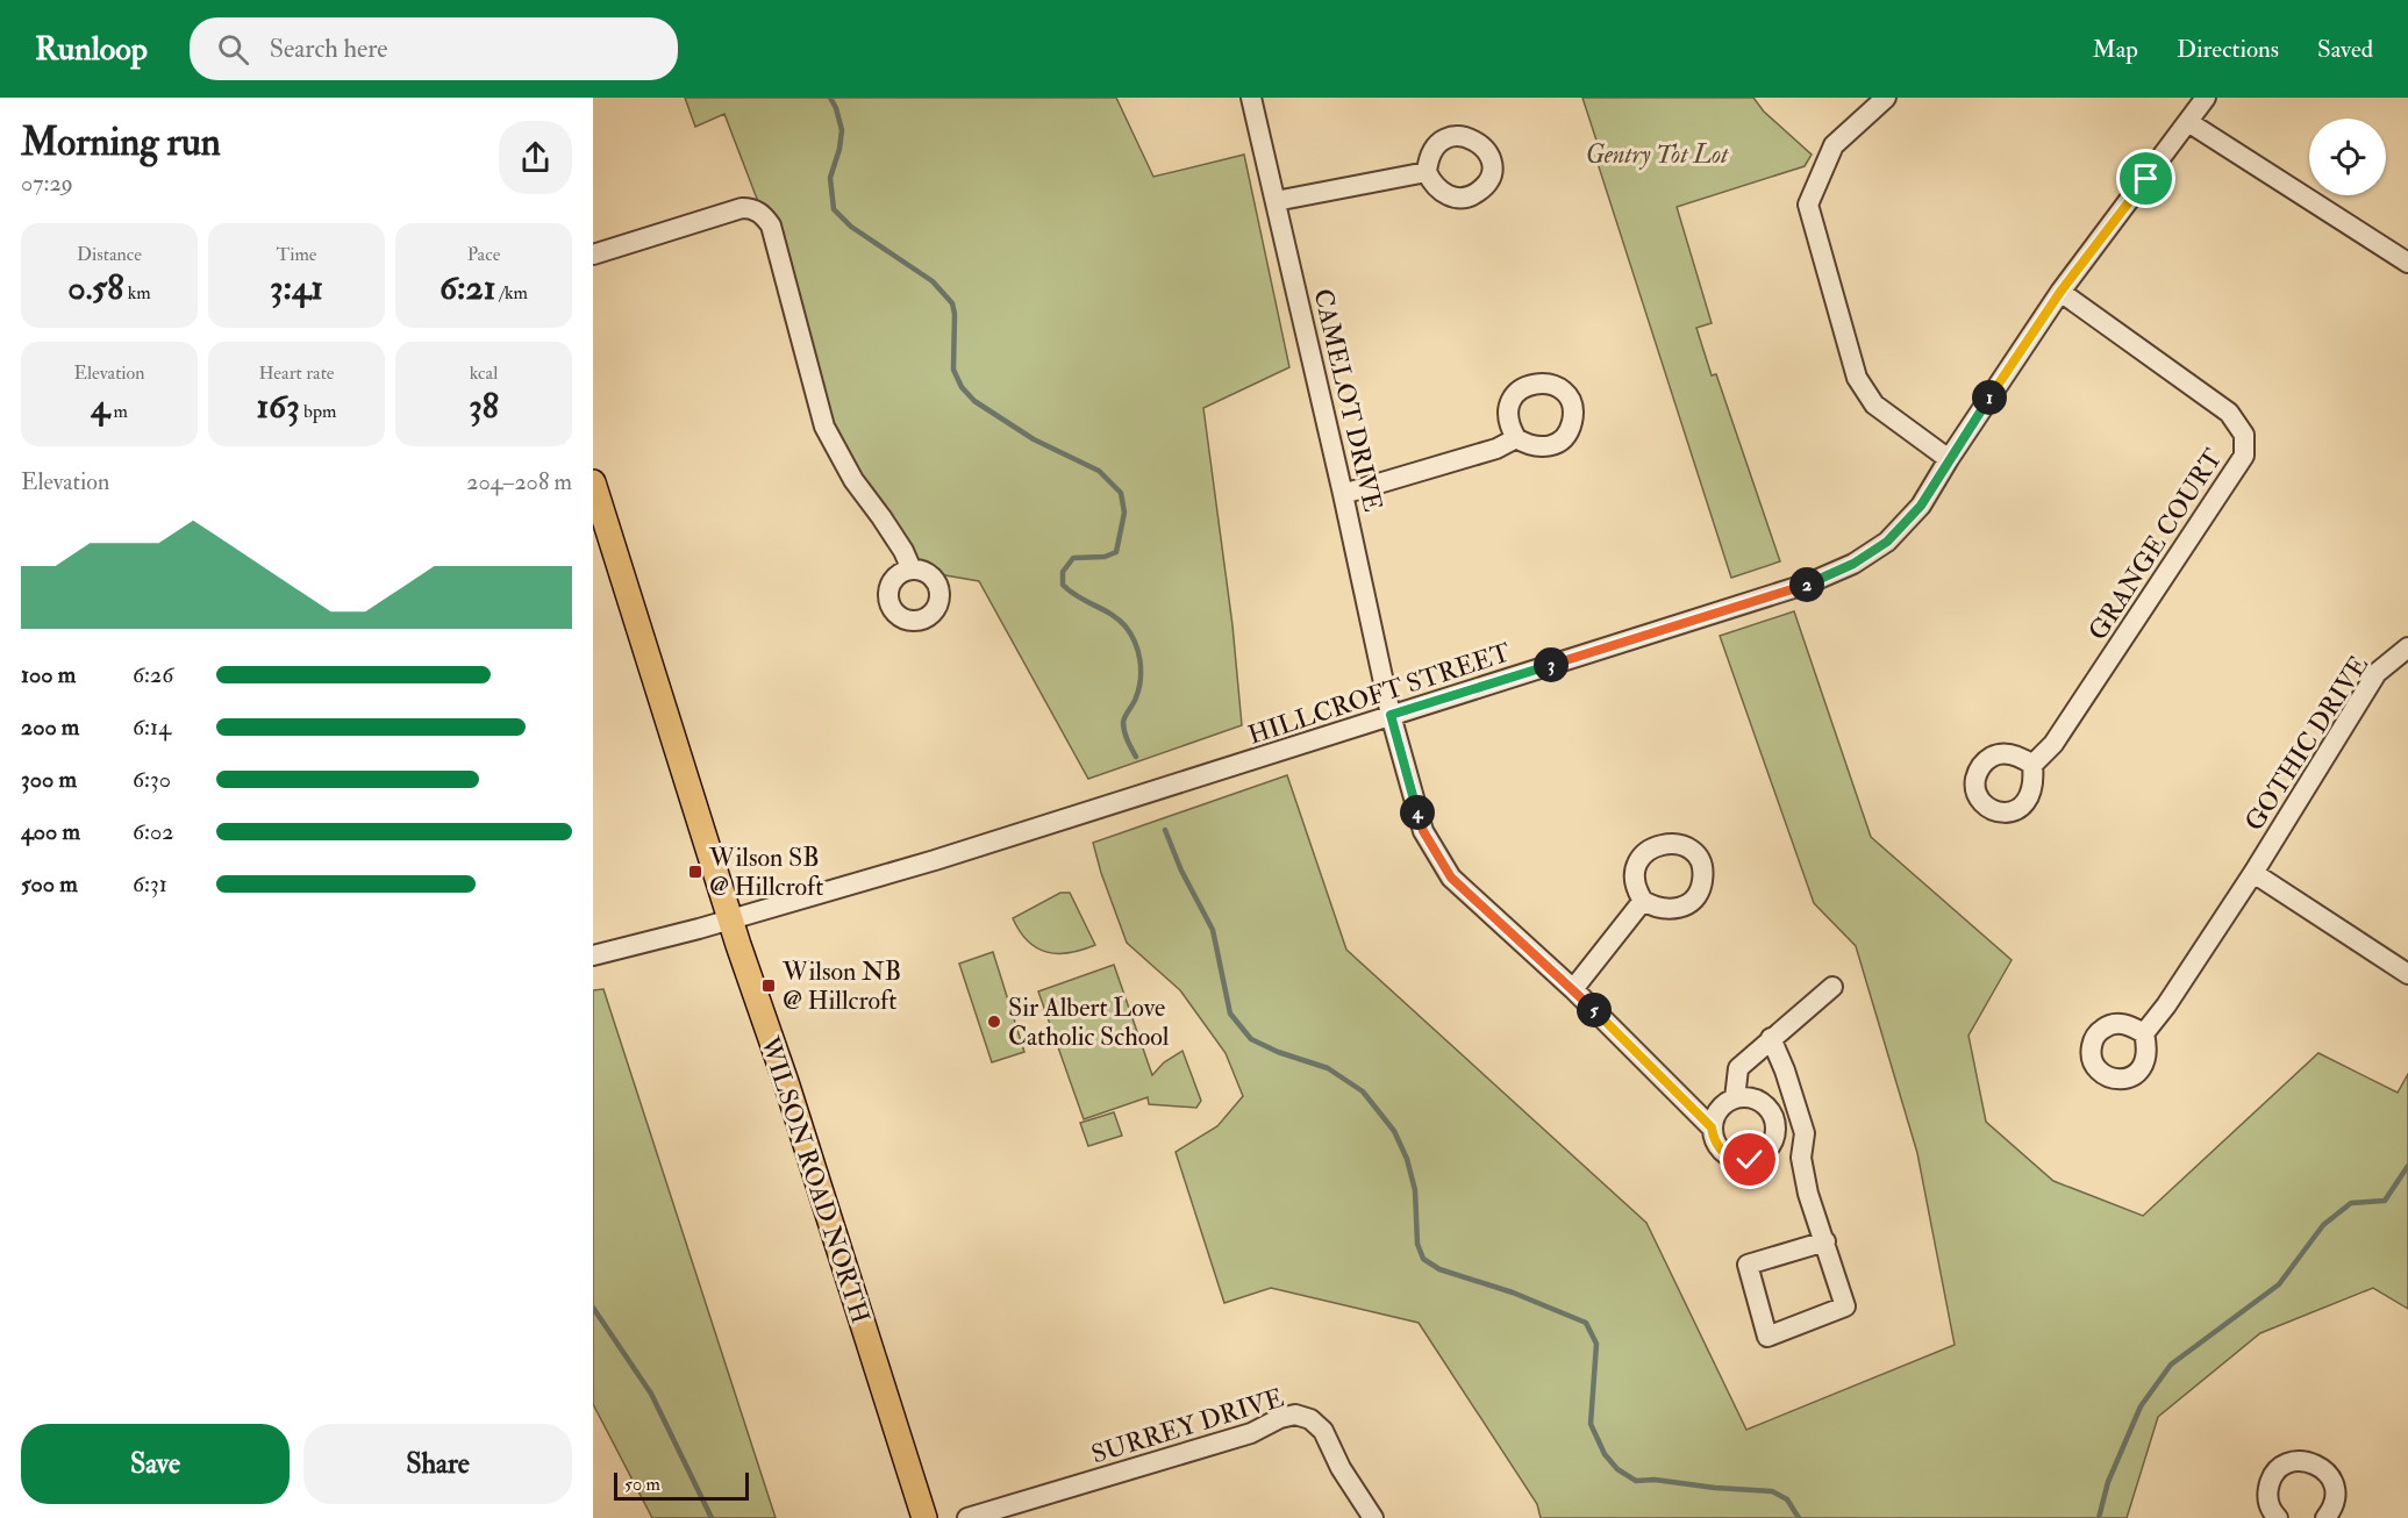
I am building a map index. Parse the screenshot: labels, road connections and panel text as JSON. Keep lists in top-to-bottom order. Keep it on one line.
{"streets":{"main road":["WILSON ROAD NORTH"],"street":["CAMELOT DRIVE","GRANGE COURT","HILLCROFT STREET","GOTHIC DRIVE","SURREY DRIVE"]},"crossings":[["CAMELOT DRIVE","HILLCROFT STREET"],["GRANGE COURT","HILLCROFT STREET"],["HILLCROFT STREET","WILSON ROAD NORTH"]],"parks":["Gentry Tot Lot"],"places":{"transit":["Wilson SB @ Hillcroft","Wilson NB @ Hillcroft"],"other":["Sir Albert Love Catholic School"]},"scale_bar":"50 m","page":{"header":"Runloop","search":"Search here","nav":["Map","Directions","Saved"],"heading":["Morning run","07:29"],"stats":[["Distance","0.58 km"],["Time","3:41"],["Pace","6:21 /km"],["Elevation","4 m"],["Heart rate","163 bpm"],["kcal","38"]],"pins":["1","2","3","4","5"],"chart":["Elevation","204–208 m"],"list":[{"name":"100 m","note":"6:26"},{"name":"200 m","note":"6:14"},{"name":"300 m","note":"6:30"},{"name":"400 m","note":"6:02"},{"name":"500 m","note":"6:31"}],"buttons":["Save","Share"],"scale":"50 m"}}
